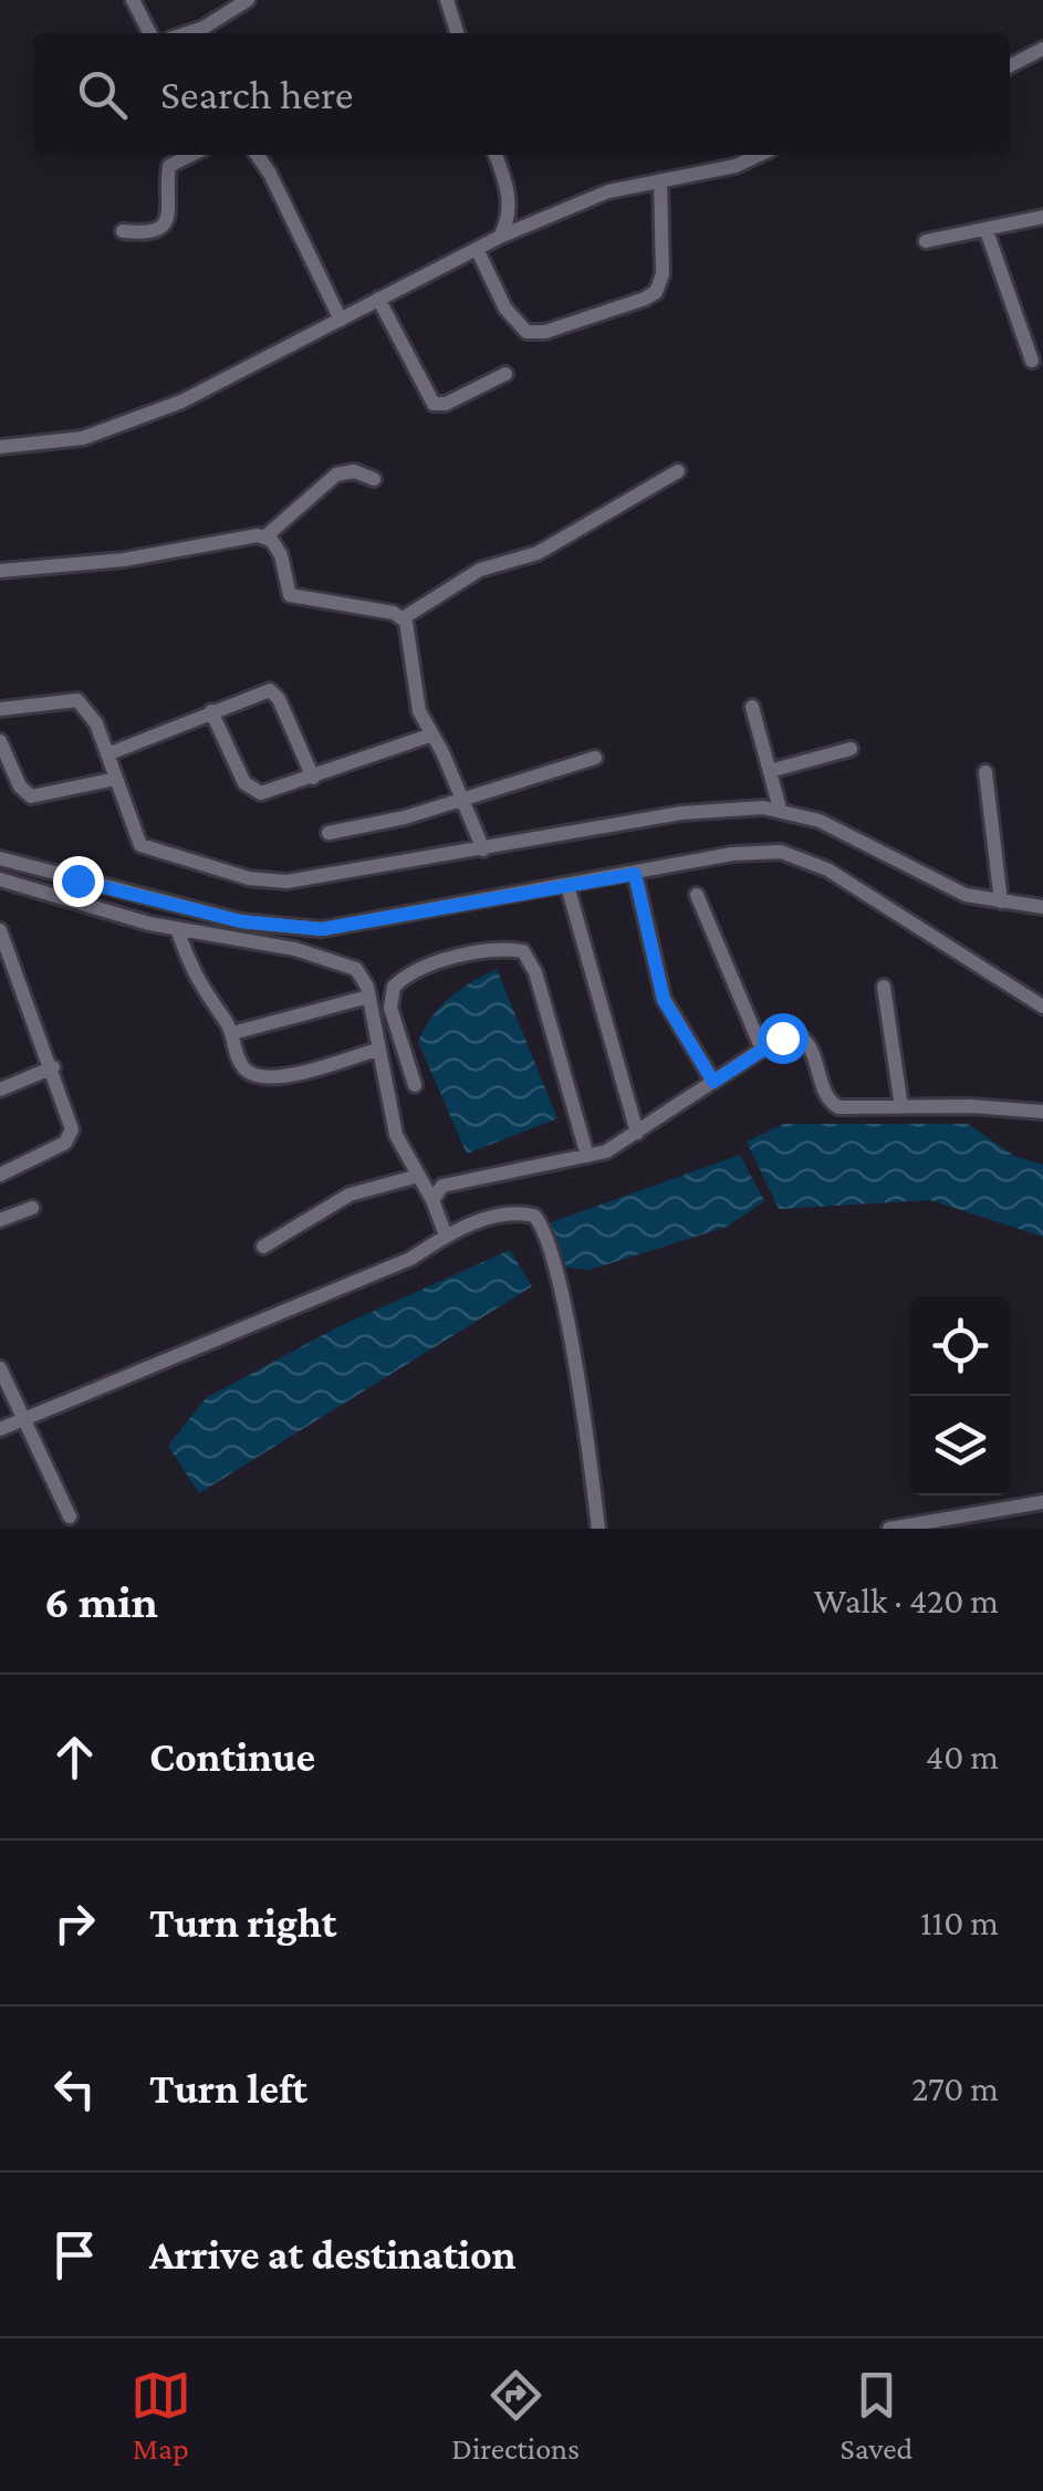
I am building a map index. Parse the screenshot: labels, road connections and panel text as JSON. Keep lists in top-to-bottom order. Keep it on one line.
{"page":{"search":"Search here","heading":["6 min","Walk · 420 m"],"list":[["Continue","40 m"],["Turn right","110 m"],["Turn left","270 m"],"Arrive at destination"],"nav":["Map","Directions","Saved"]}}
